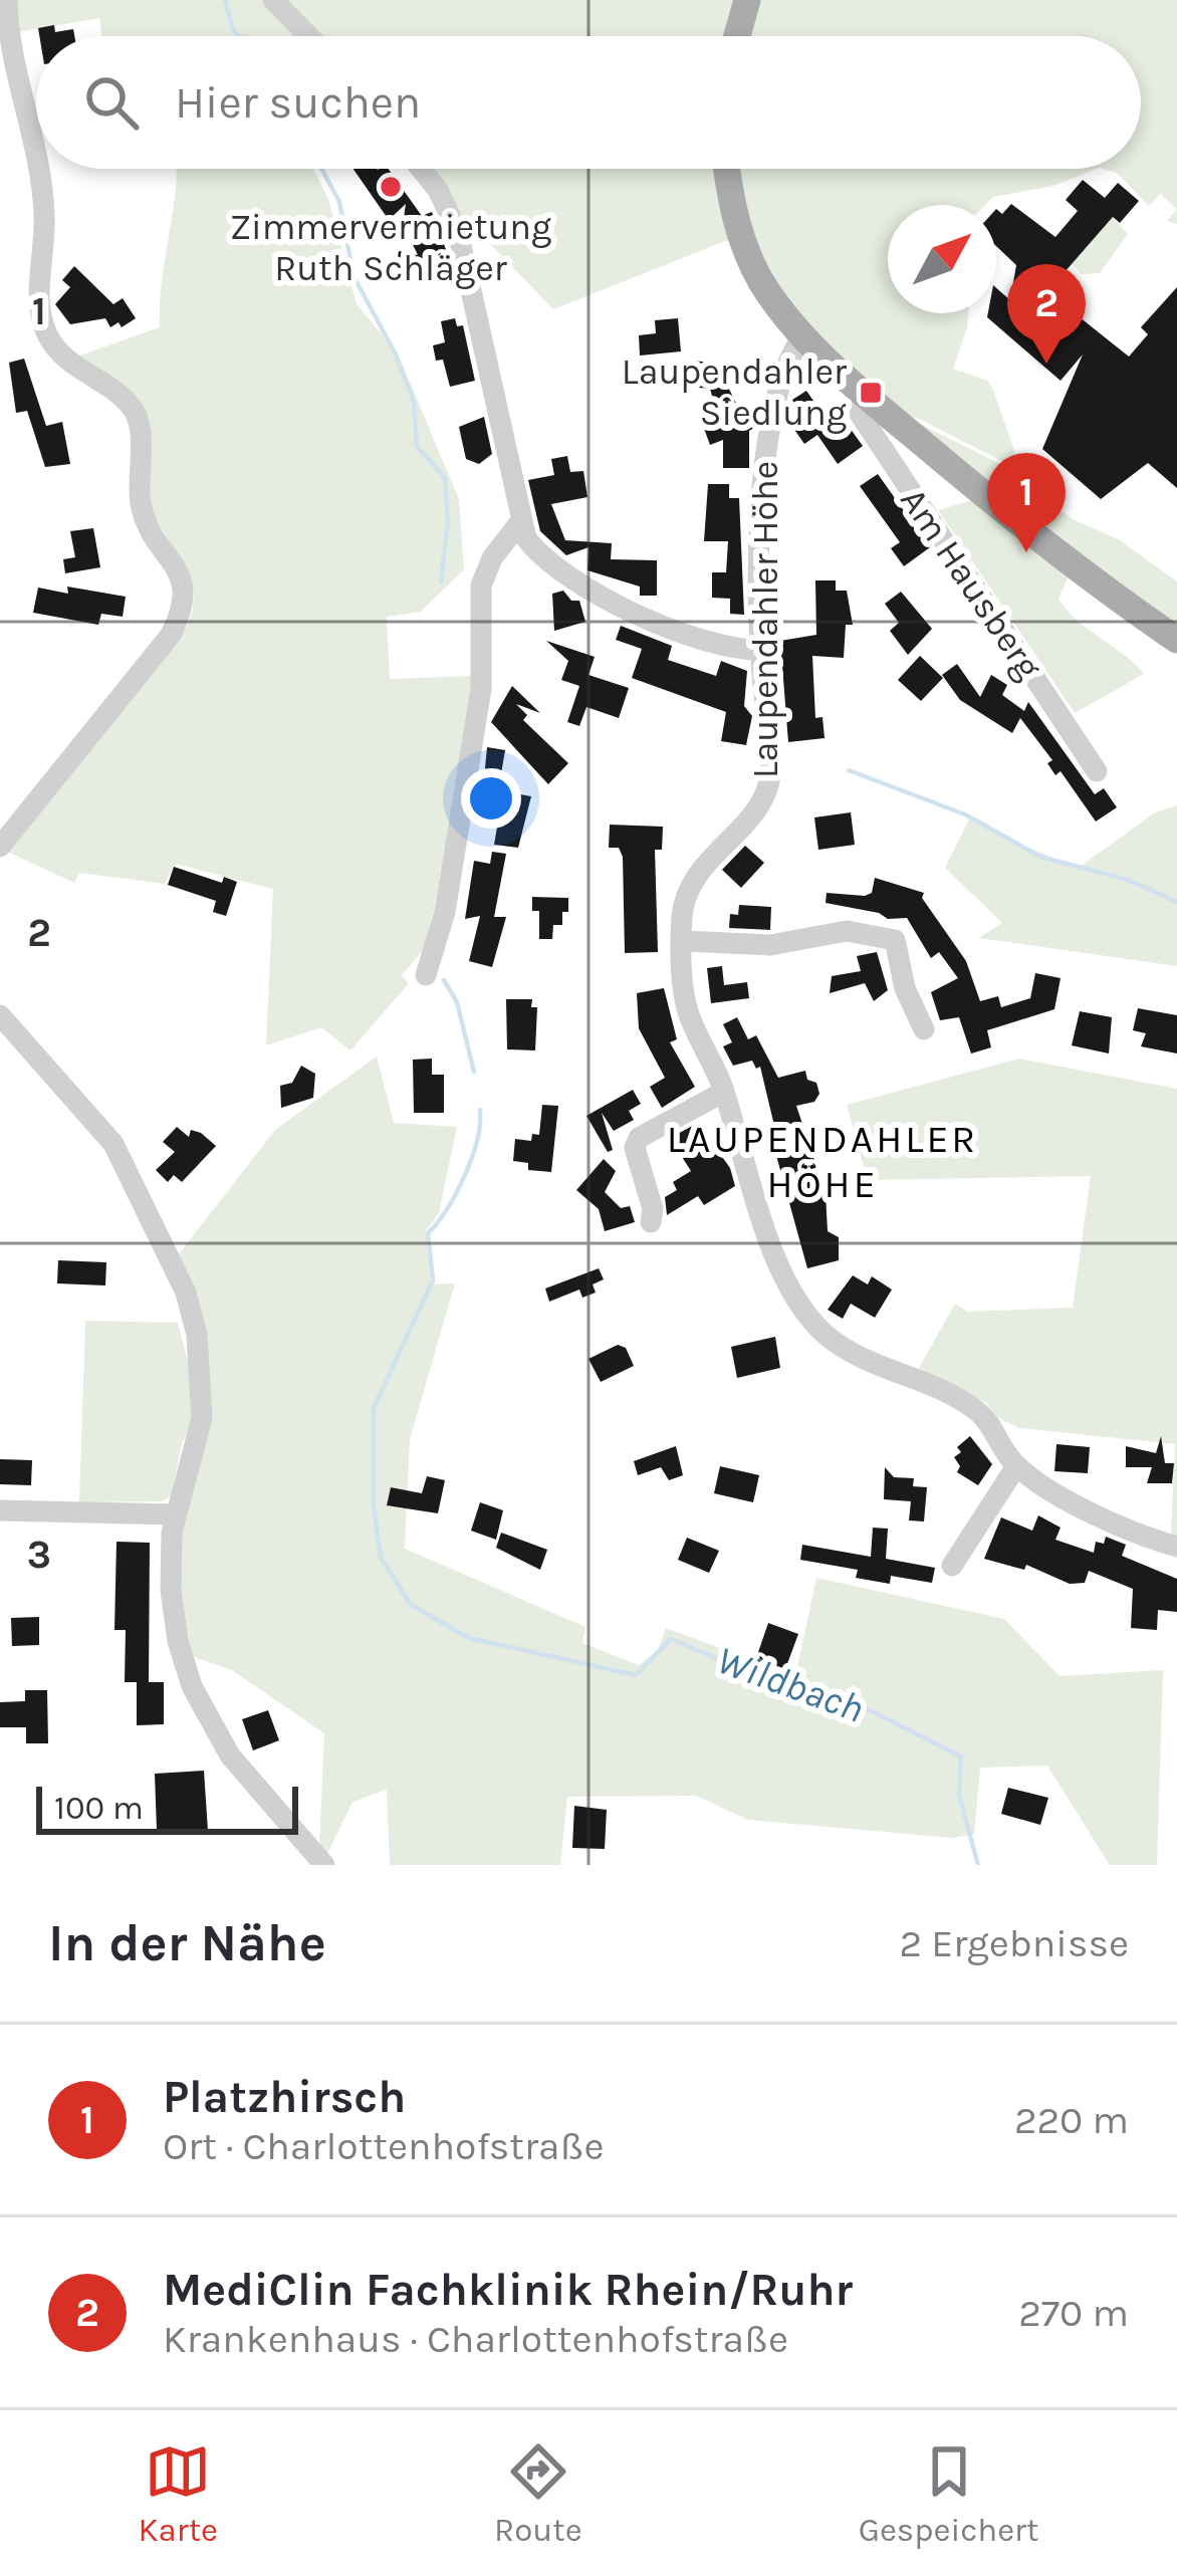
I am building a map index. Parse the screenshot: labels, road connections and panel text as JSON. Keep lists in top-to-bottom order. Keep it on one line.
{"streets":{"street":["Am Hausberg","Laupendahler Höhe"]},"districts":["LAUPENDAHLER HÖHE"],"water":["Wildbach"],"places":{"other":["Zimmervermietung Ruth Schläger"],"transit":["Laupendahler Siedlung"]},"scale_bar":"100 m","north":"top right","page":{"search":"Hier suchen","pins":["2","1"],"scale":"100 m","heading":["In der Nähe","2 Ergebnisse"],"list":[{"mark":"1","name":"Platzhirsch","note":"Ort · Charlottenhofstraße","value":"220 m"},{"mark":"2","name":"MediClin Fachklinik Rhein/Ruhr","note":"Krankenhaus · Charlottenhofstraße","value":"270 m"}],"nav":["Karte","Route","Gespeichert"]},"grid":{"rows":["1","2","3"]}}
